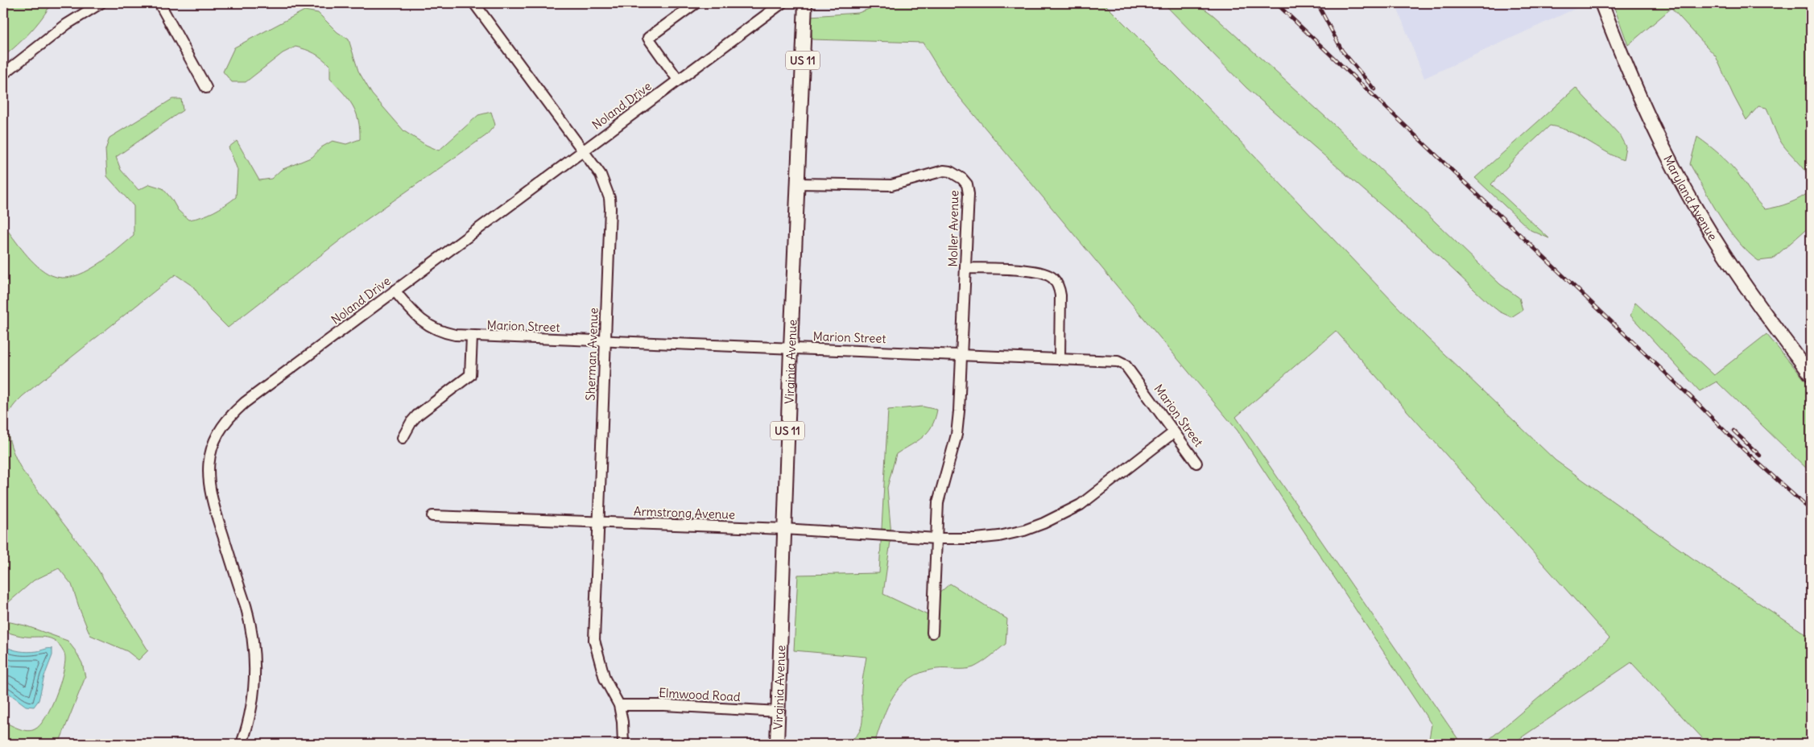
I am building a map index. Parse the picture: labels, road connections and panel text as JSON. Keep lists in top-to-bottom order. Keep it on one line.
{"streets":{"main road":["US 11","Maryland Avenue","Virginia Avenue"],"street":["Noland Drive","Moller Avenue","Marion Street","Sherman Avenue","Armstrong Avenue","Elmwood Road"]},"crossings":[["Noland Drive","Marion Street"],["Noland Drive","Sherman Avenue"],["Moller Avenue","Marion Street"],["Moller Avenue","Virginia Avenue"],["Moller Avenue","Armstrong Avenue"],["Marion Street","Sherman Avenue"],["Marion Street","Virginia Avenue"],["Marion Street","Armstrong Avenue"],["Sherman Avenue","Armstrong Avenue"],["Sherman Avenue","Elmwood Road"],["Virginia Avenue","Armstrong Avenue"],["Virginia Avenue","Elmwood Road"]]}
